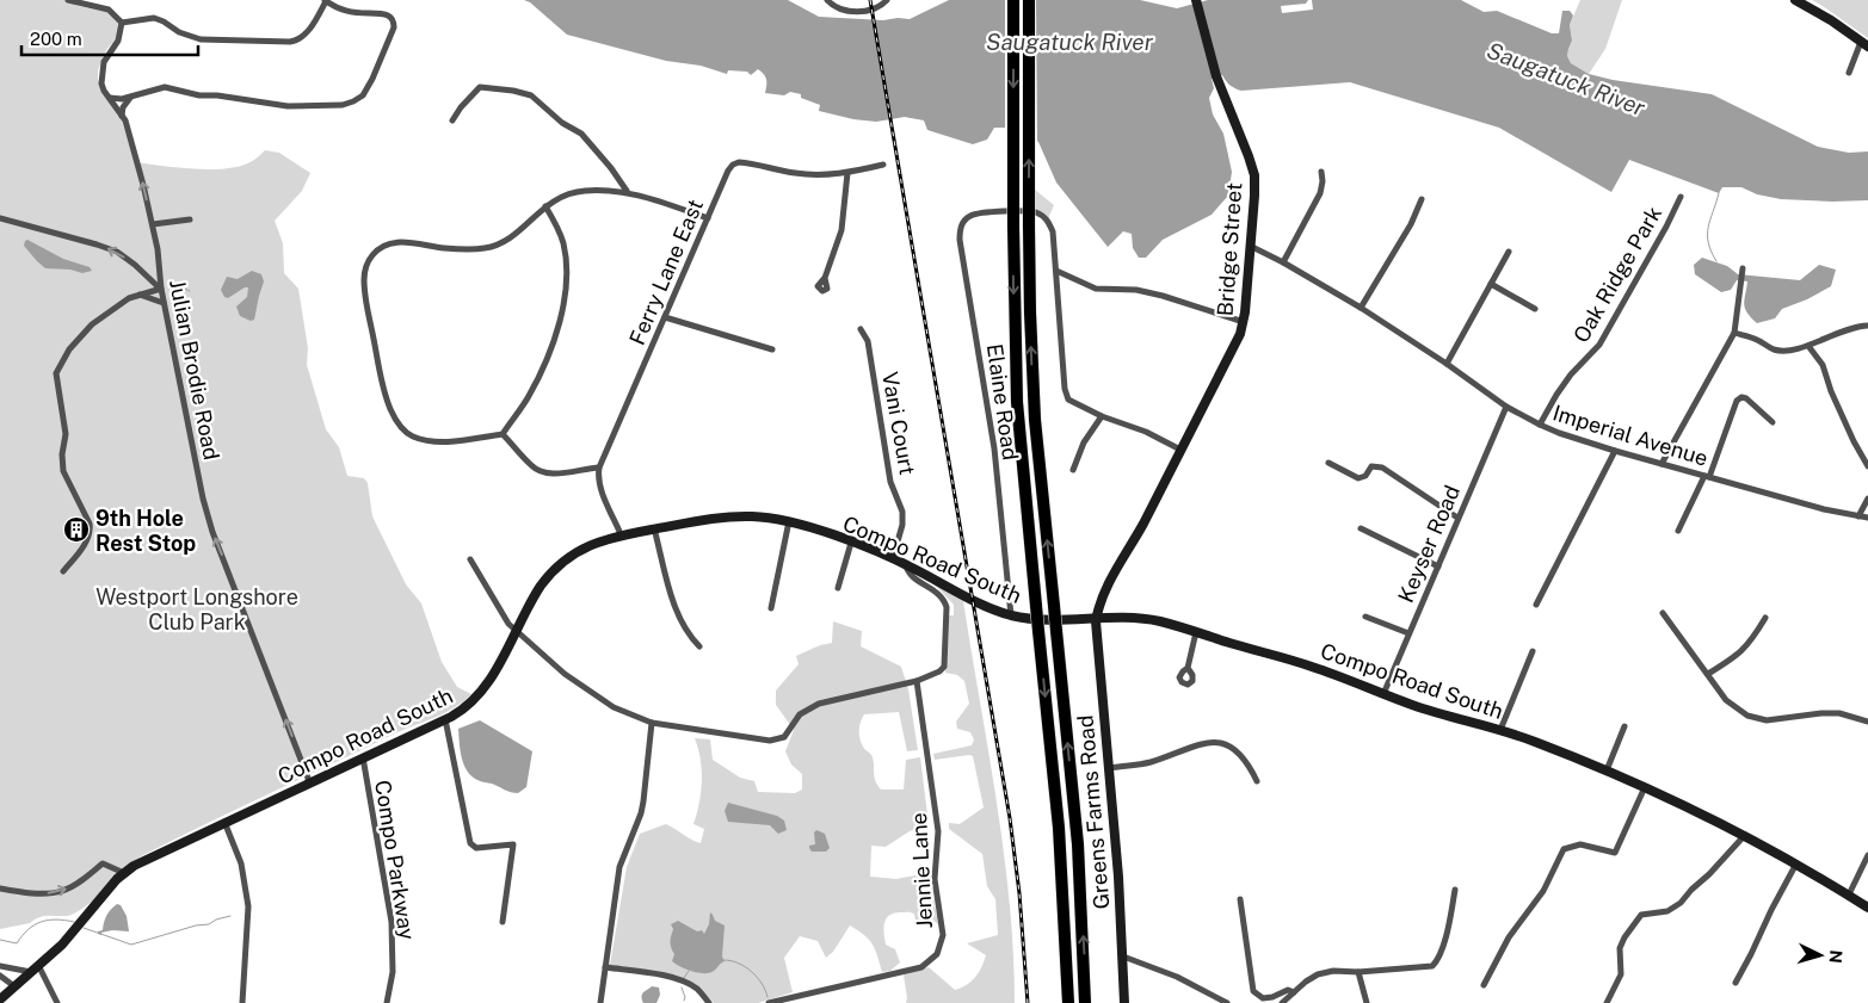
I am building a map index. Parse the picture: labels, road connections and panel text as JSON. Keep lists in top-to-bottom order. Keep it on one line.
{"streets":{"main road":["Bridge Street","Compo Road South","Greens Farms Road"],"street":["Ferry Lane East","Oak Ridge Park","Julian Brodie Road","Elaine Road","Vani Court","Imperial Avenue","Keyser Road","Compo Parkway","Jennie Lane"]},"crossings":[["Bridge Street","Imperial Avenue"],["Bridge Street","Compo Road South"],["Bridge Street","Greens Farms Road"],["Oak Ridge Park","Imperial Avenue"],["Julian Brodie Road","Compo Road South"],["Elaine Road","Compo Road South"],["Vani Court","Compo Road South"],["Imperial Avenue","Keyser Road"],["Keyser Road","Compo Road South"],["Compo Road South","Greens Farms Road"],["Compo Road South","Compo Parkway"]],"one_way":["Julian Brodie Road"],"water":["Saugatuck River"],"parks":["Westport Longshore Club Park"],"places":{"building":["9th Hole Rest Stop"]},"scale_bar":"200 m","north":"right"}
